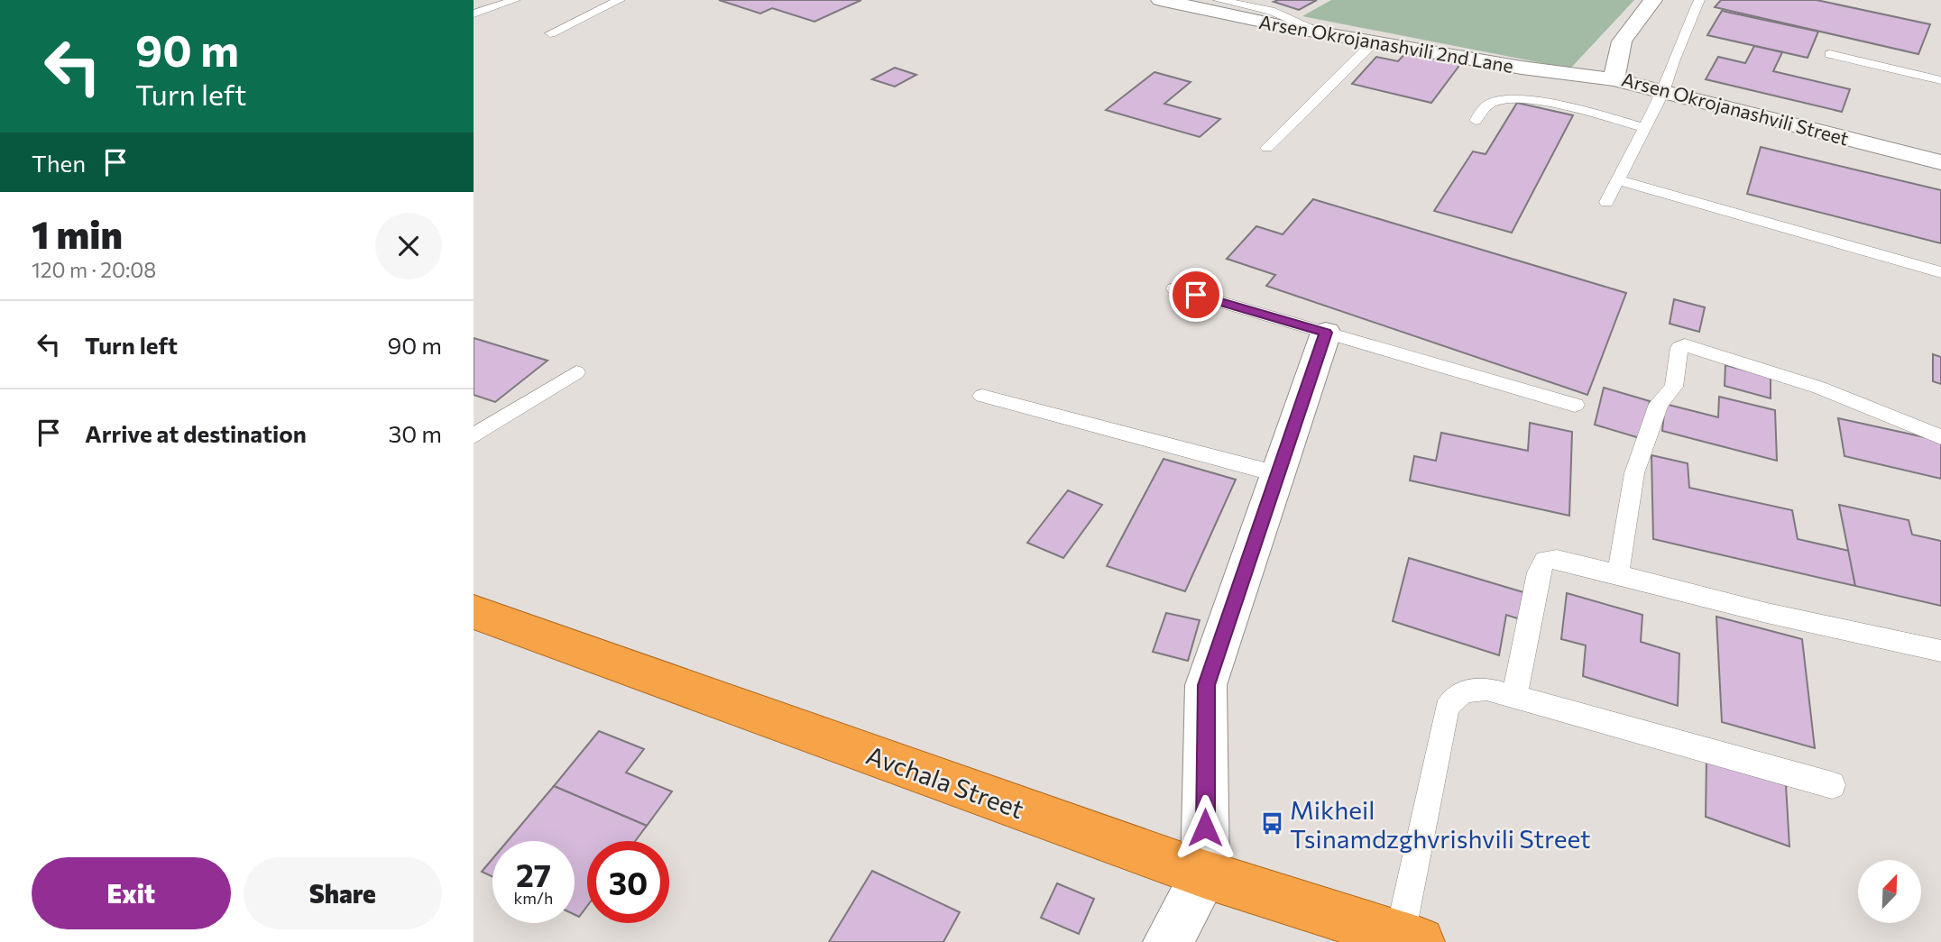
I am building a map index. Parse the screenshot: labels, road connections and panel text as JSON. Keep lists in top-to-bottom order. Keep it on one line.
{"streets":{"highway":["Avchala Street"],"street":["Arsen Okrojanashvili 2nd Lane","Arsen Okrojanashvili Street"]},"crossings":[["Arsen Okrojanashvili 2nd Lane","Arsen Okrojanashvili Street"]],"places":{"bus stop":["Mikheil Tsinamdzghvrishvili Street"]},"north":"top right","page":{"turn":["90 m","Turn left"],"then":"Then","heading":["1 min","120 m · 20:08"],"list":[{"name":"Turn left","value":"90 m"},{"name":"Arrive at destination","value":"30 m"}],"speed":"27 km/h","limit":"30","buttons":["Exit","Share"]}}
